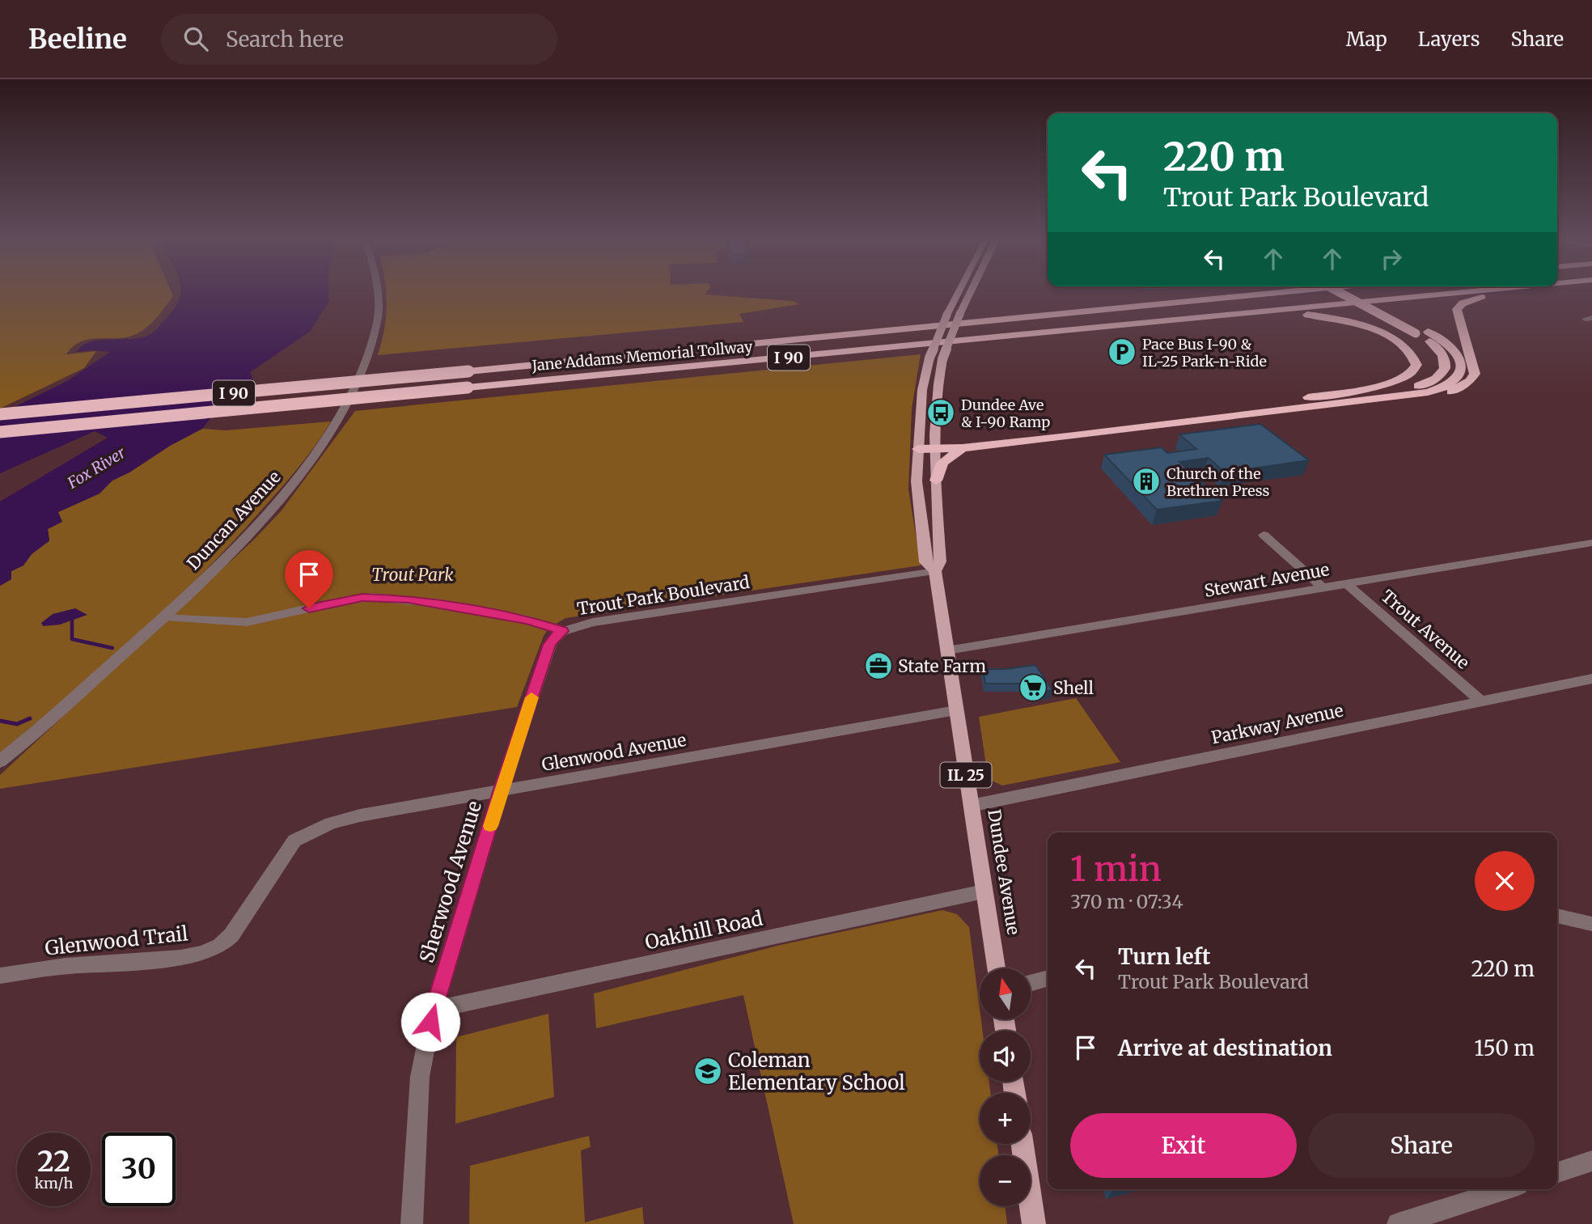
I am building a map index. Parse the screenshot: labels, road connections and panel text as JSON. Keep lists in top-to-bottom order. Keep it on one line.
{"streets":{"highway":["Jane Addams Memorial Tollway","I 90"],"main road":["IL 25","Dundee Avenue"],"street":["Duncan Avenue","Stewart Avenue","Trout Park Boulevard","Trout Avenue","Parkway Avenue","Glenwood Avenue","Sherwood Avenue","Oakhill Road","Glenwood Trail"]},"crossings":[["Duncan Avenue","Trout Park Boulevard"],["Stewart Avenue","Trout Avenue"],["Stewart Avenue","Dundee Avenue"],["Trout Park Boulevard","Dundee Avenue"],["Trout Park Boulevard","Sherwood Avenue"],["Trout Avenue","Parkway Avenue"],["Parkway Avenue","Dundee Avenue"],["Glenwood Avenue","Dundee Avenue"],["Glenwood Avenue","Sherwood Avenue"],["Glenwood Avenue","Glenwood Trail"],["Dundee Avenue","Oakhill Road"],["Sherwood Avenue","Oakhill Road"]],"water":["Fox River"],"parks":["Trout Park"],"places":{"parking":["Pace Bus I-90 & IL-25 Park-n-Ride"],"bus stop":["Dundee Ave & I-90 Ramp"],"building":["Church of the Brethren Press"],"office":["State Farm"],"supermarket":["Shell"],"school or university":["Coleman Elementary School"]},"north":"top","page":{"header":"Beeline","search":"Search here","nav":["Map","Layers","Share"],"turn":["220 m","Trout Park Boulevard"],"heading":["1 min","370 m · 07:34"],"list":[{"name":"Turn left","note":"Trout Park Boulevard","value":"220 m"},{"name":"Arrive at destination","value":"150 m"}],"map_buttons":["+","−"],"buttons":["Exit","Share"],"speed":"22 km/h","limit":"30"}}
